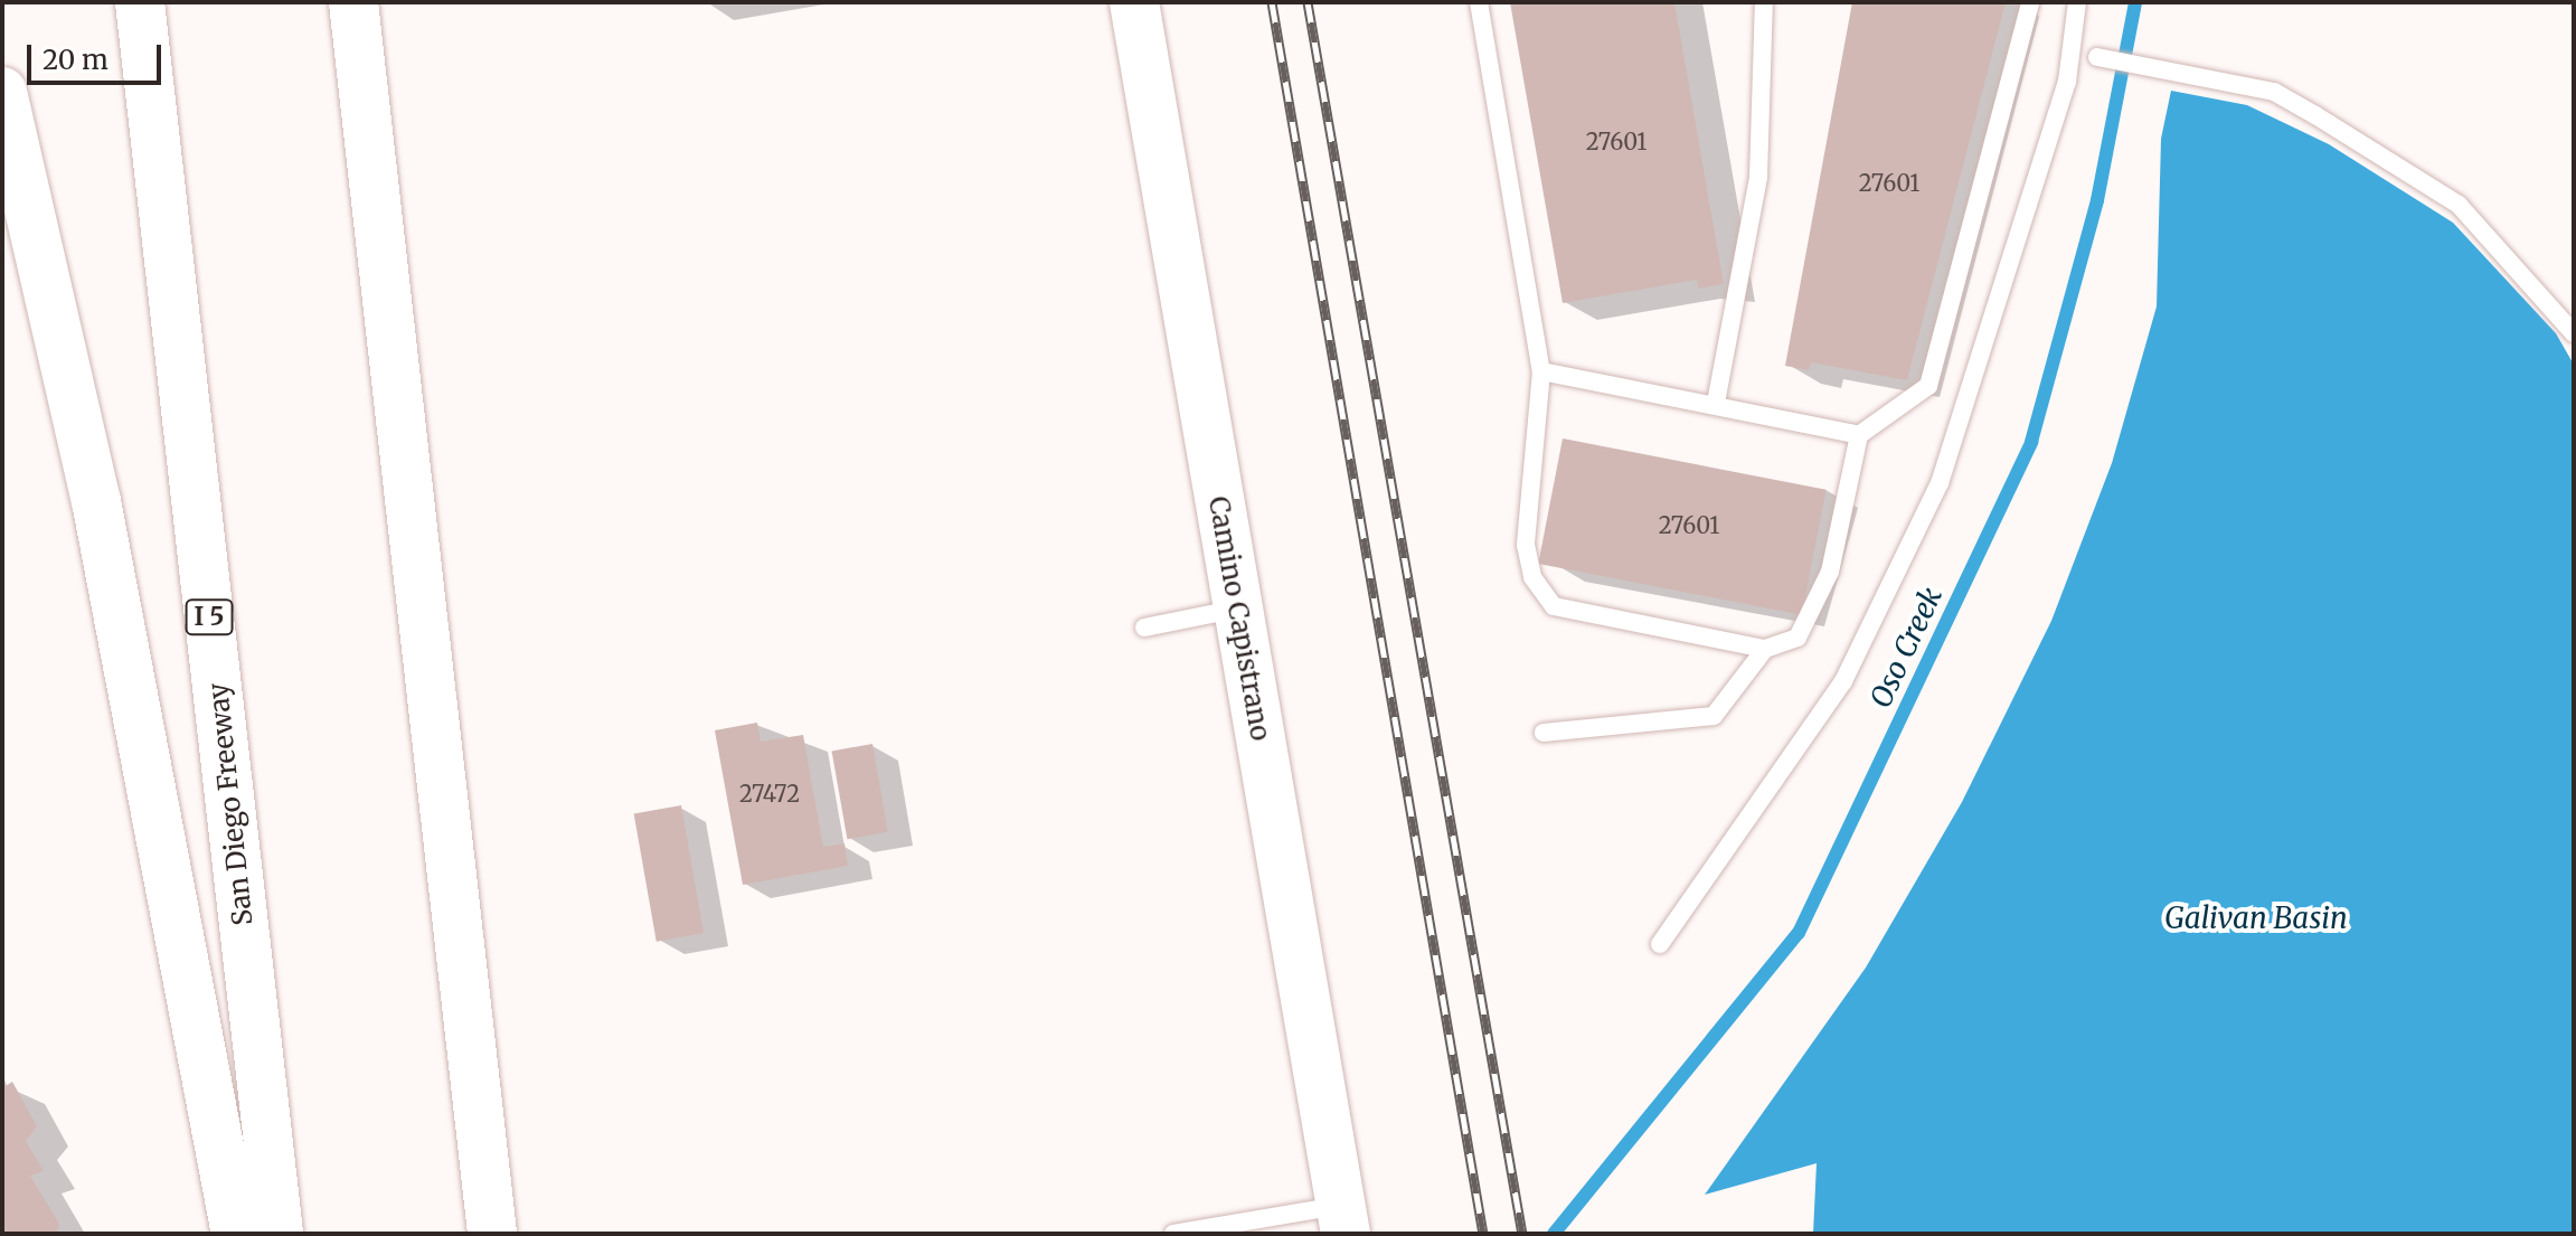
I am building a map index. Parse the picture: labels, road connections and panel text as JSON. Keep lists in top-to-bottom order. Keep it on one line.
{"streets":{"main road":["I 5","Camino Capistrano","San Diego Freeway"]},"water":["Oso Creek","Galivan Basin"],"house_numbers":["27601","27601","27601","27472"],"scale_bar":"20 m"}
